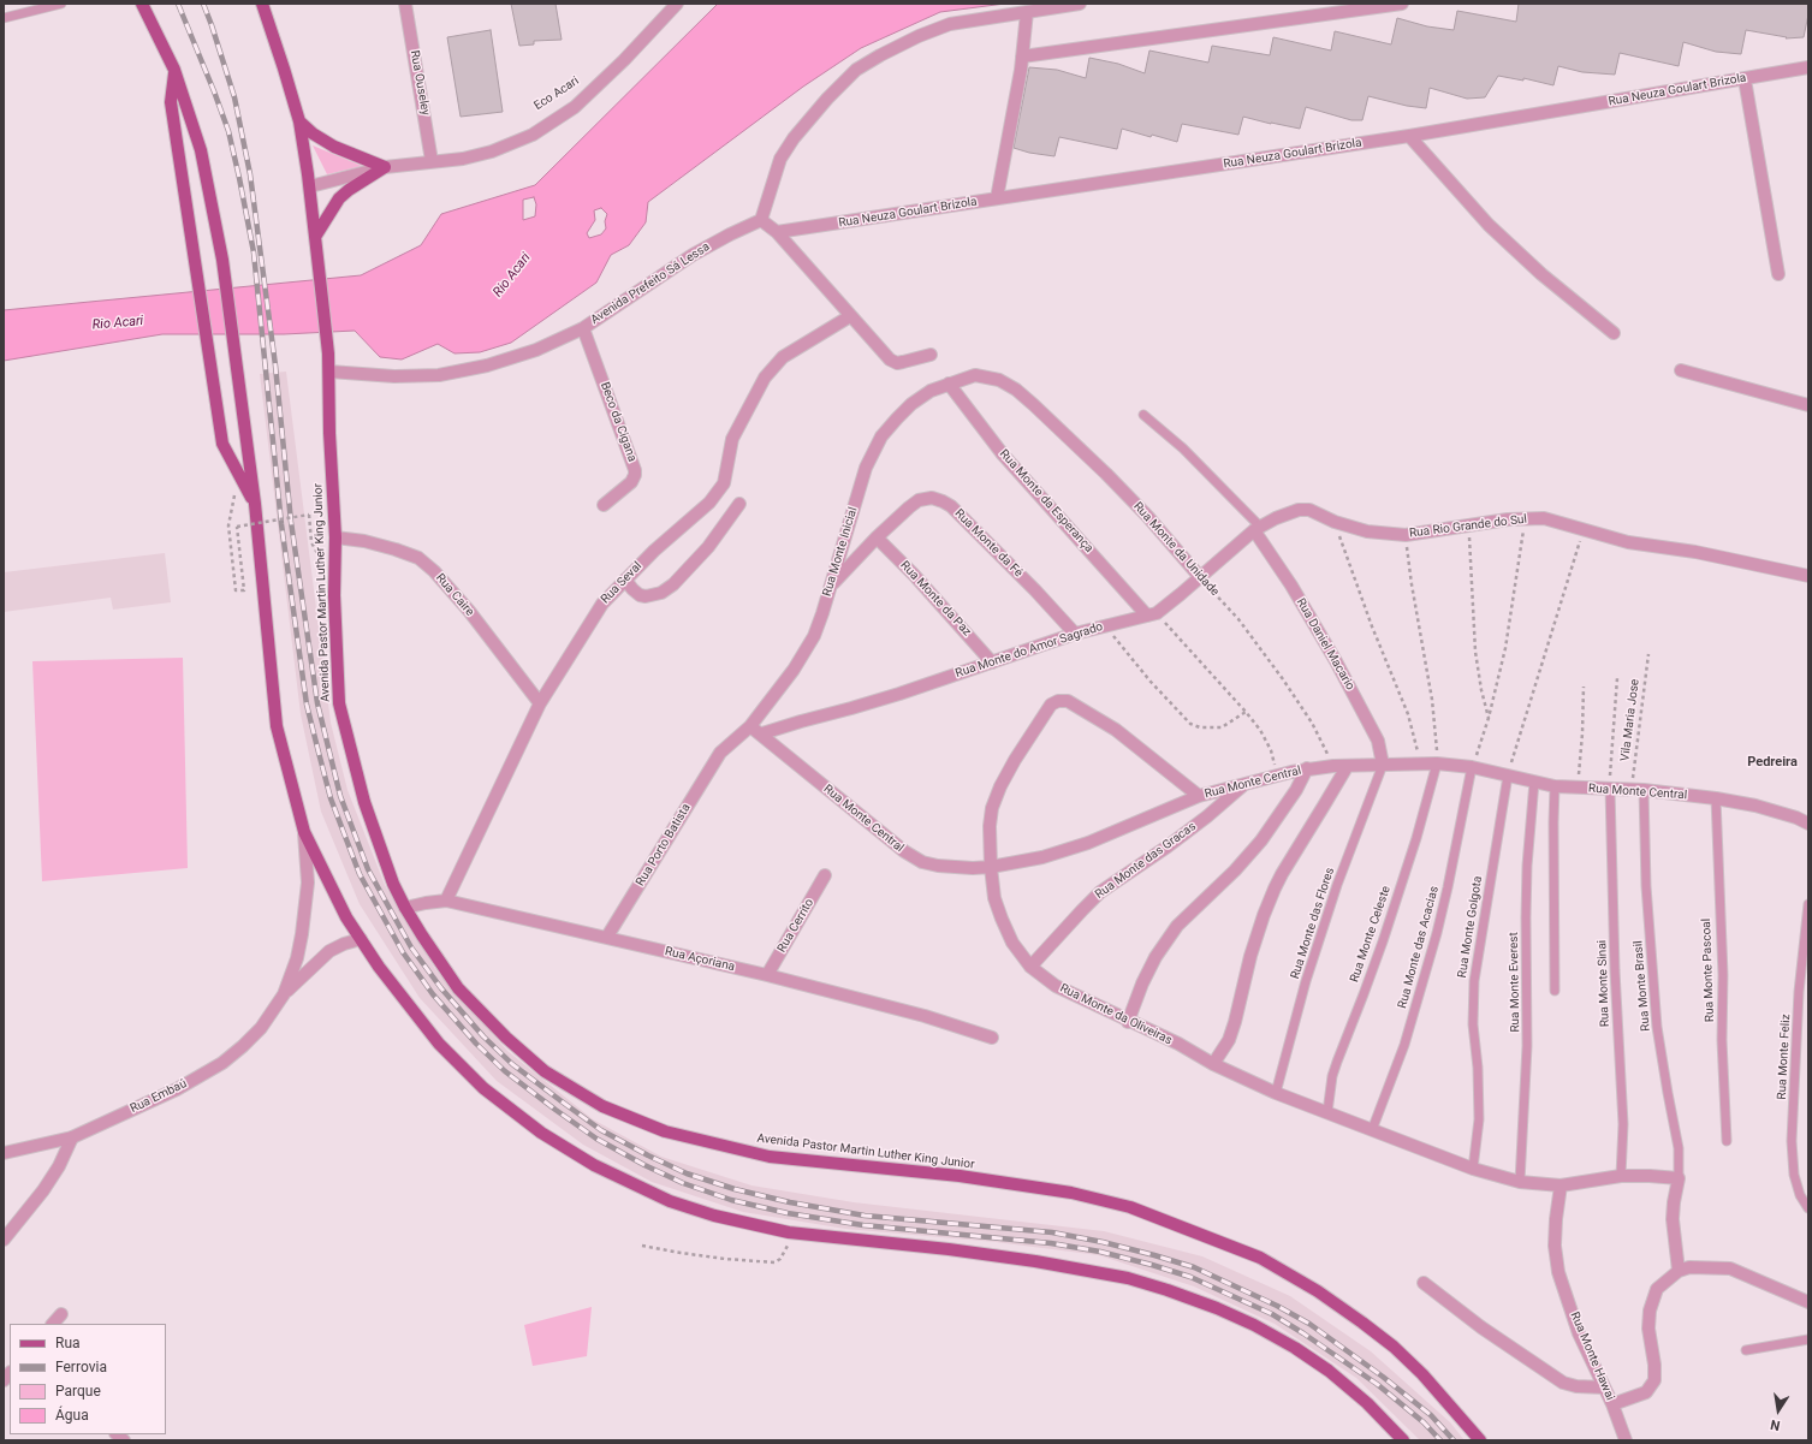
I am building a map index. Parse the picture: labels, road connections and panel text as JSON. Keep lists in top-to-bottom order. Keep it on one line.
{"streets":{"main road":["Avenida Pastor Martin Luther King Junior"],"street":["Rua Ouseley","Rua Neuza Goulart Brizola","Avenida Prefeito Sá Lessa","Beco da Cigana","Rua Monte da Esperança","Rua Rio Grande do Sul","Rua Monte da Fé","Rua Monte da Unidade","Rua Monte Inicial","Rua Seval","Rua Caire","Rua Monte da Paz","Rua Daniel Macario","Rua Monte do Amor Sagrado","Rua Monte Central","Rua Porto Batista","Rua Monte das Gracas","Rua Cerrito","Rua Açoriana","Rua Monte da Oliveiras","Rua Embaú","Rua Monte Hawai"],"lane":["Rua Monte das Flores","Rua Monte Golgota","Rua Monte Celeste","Rua Monte das Acacias","Rua Monte Pascoal","Rua Monte Everest","Rua Monte Sinai","Rua Monte Brasil","Rua Monte Feliz"],"path":["Vila Maria Jose"]},"crossings":[["Avenida Prefeito Sá Lessa","Beco da Cigana"],["Avenida Prefeito Sá Lessa","Avenida Pastor Martin Luther King Junior"],["Rua Monte da Esperança","Rua Monte Inicial"],["Rua Monte da Esperança","Rua Monte do Amor Sagrado"],["Rua Rio Grande do Sul","Rua Monte do Amor Sagrado"],["Rua Monte da Fé","Rua Monte Inicial"],["Rua Monte da Fé","Rua Monte da Paz"],["Rua Monte da Fé","Rua Monte do Amor Sagrado"],["Rua Monte da Unidade","Rua Monte Inicial"],["Rua Monte da Unidade","Rua Monte do Amor Sagrado"],["Rua Monte da Unidade","Rua Monte Central"],["Rua Monte Inicial","Rua Monte Central"],["Rua Monte Inicial","Rua Porto Batista"],["Rua Seval","Rua Caire"],["Rua Seval","Rua Açoriana"],["Avenida Pastor Martin Luther King Junior","Rua Caire"],["Avenida Pastor Martin Luther King Junior","Rua Açoriana"],["Rua Monte da Paz","Rua Monte do Amor Sagrado"],["Rua Daniel Macario","Rua Monte do Amor Sagrado"],["Rua Daniel Macario","Rua Monte Central"],["Rua Daniel Macario","Rua Monte das Flores"],["Rua Monte do Amor Sagrado","Rua Monte Central"],["Vila Maria Jose","Rua Monte Central"],["Rua Monte Central","Rua Monte das Gracas"],["Rua Monte Central","Rua Monte das Flores"],["Rua Monte Central","Rua Monte Golgota"],["Rua Monte Central","Rua Monte Celeste"],["Rua Monte Central","Rua Monte das Acacias"],["Rua Monte Central","Rua Monte Pascoal"],["Rua Monte Central","Rua Monte Everest"],["Rua Monte Central","Rua Monte Sinai"],["Rua Monte Central","Rua Monte Brasil"],["Rua Monte Central","Rua Monte da Oliveiras"],["Rua Porto Batista","Rua Açoriana"],["Rua Monte das Gracas","Rua Monte da Oliveiras"],["Rua Monte das Flores","Rua Monte da Oliveiras"],["Rua Cerrito","Rua Açoriana"],["Rua Monte Golgota","Rua Monte da Oliveiras"],["Rua Monte Celeste","Rua Monte da Oliveiras"],["Rua Monte das Acacias","Rua Monte da Oliveiras"],["Rua Monte Everest","Rua Monte da Oliveiras"],["Rua Monte Sinai","Rua Monte da Oliveiras"],["Rua Monte Brasil","Rua Monte da Oliveiras"],["Rua Monte da Oliveiras","Rua Monte Hawai"]],"districts":["Pedreira"],"water":["Rio Acari"],"legend":["Rua","Ferrovia","Parque","Água"],"north":"bottom"}
